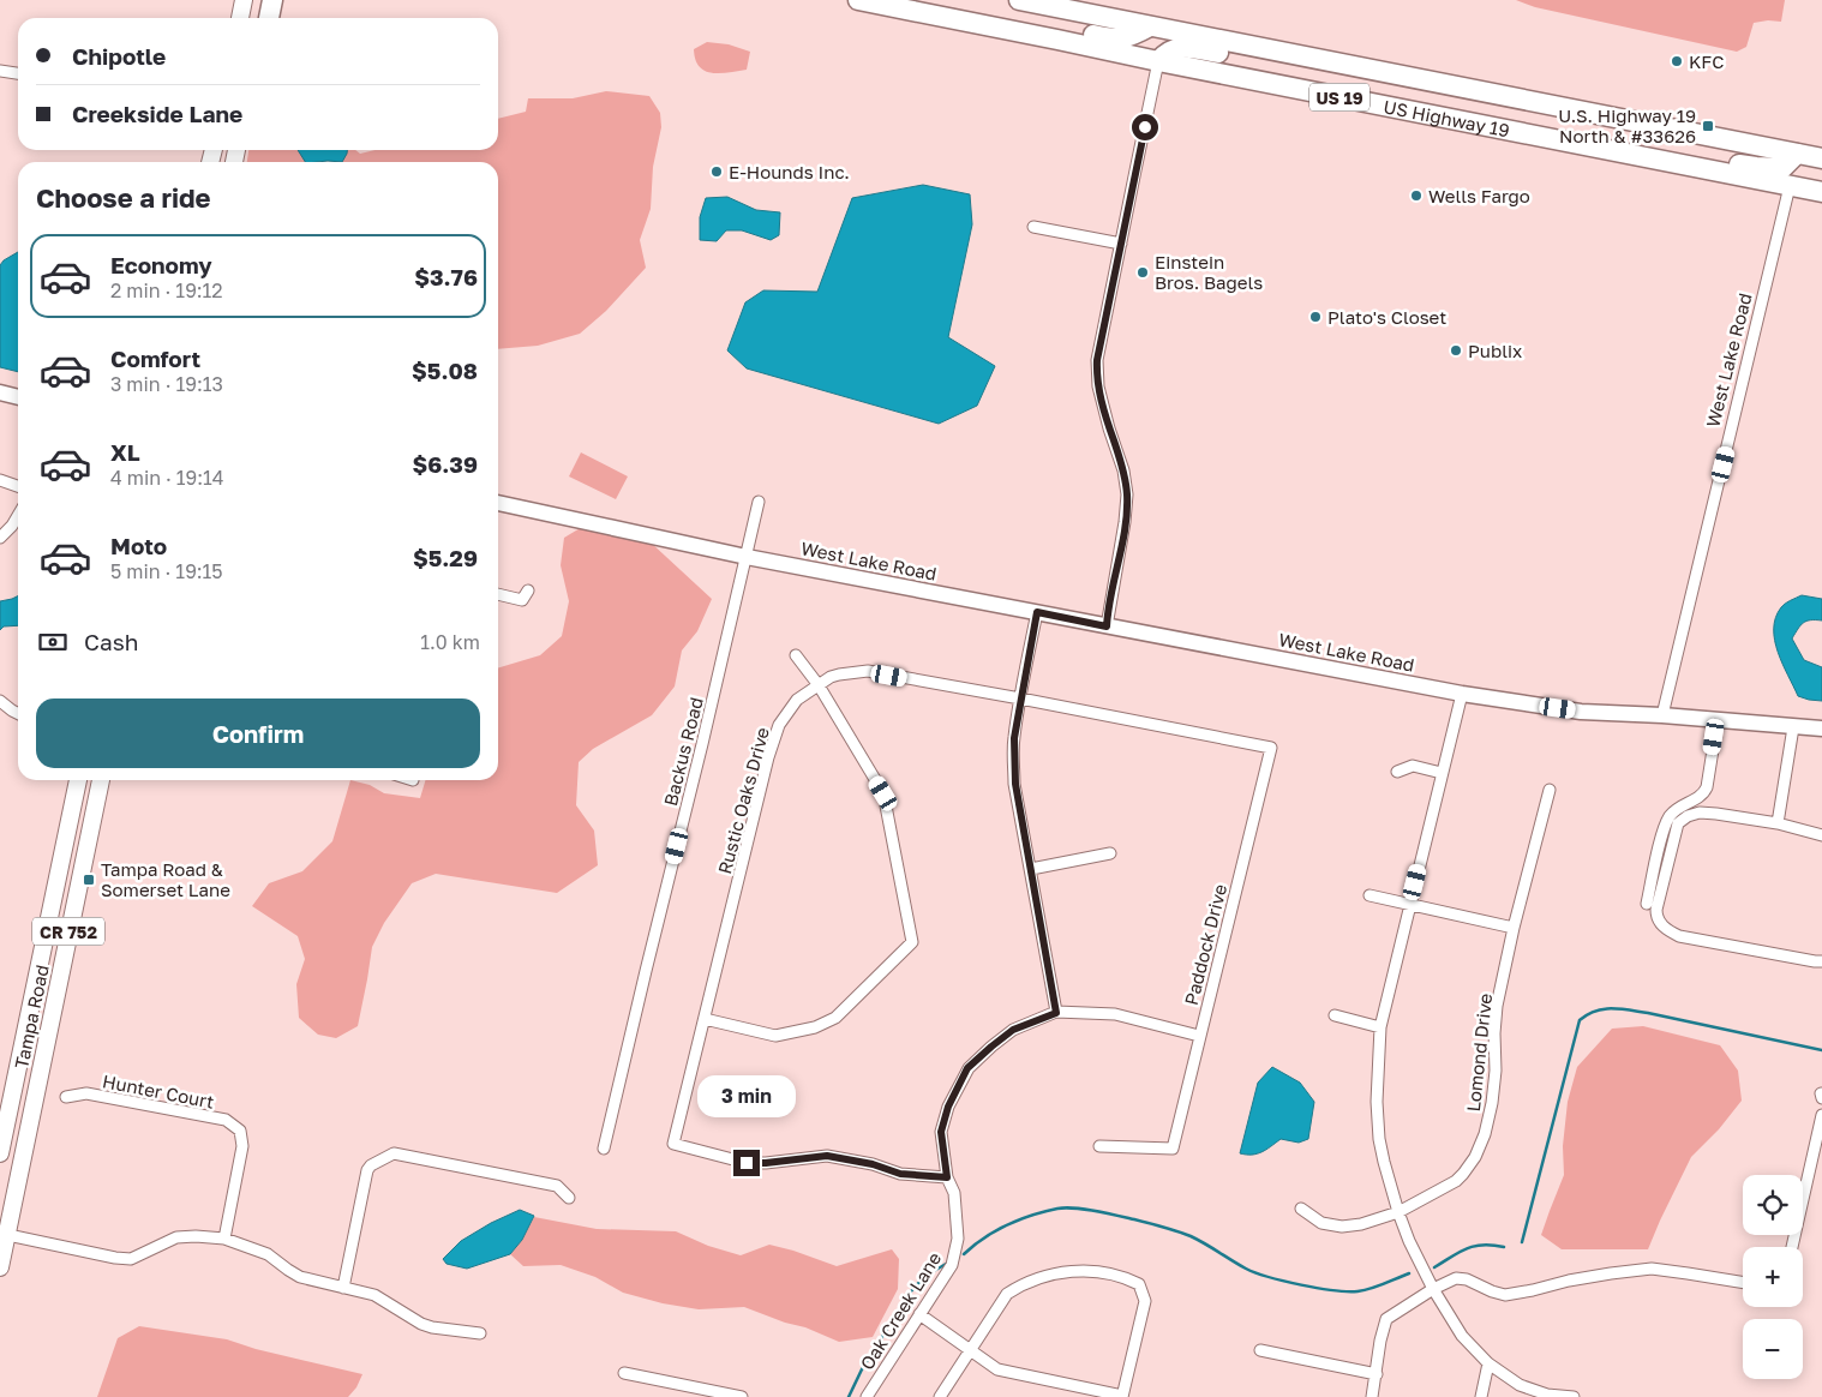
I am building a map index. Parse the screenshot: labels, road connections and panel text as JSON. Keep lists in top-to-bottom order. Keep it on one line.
{"streets":{"highway":["US 19","US Highway 19"],"main road":["CR 752","Tampa Road"],"street":["West Lake Road","Backus Road","Rustic Oaks Drive","Paddock Drive","Lomond Drive","Hunter Court","Oak Creek Lane"]},"crossings":[["US Highway 19","West Lake Road"],["West Lake Road","Backus Road"],["Rustic Oaks Drive","Paddock Drive"],["Rustic Oaks Drive","Oak Creek Lane"],["Paddock Drive","Oak Creek Lane"]],"places":{"other":["KFC","E-Hounds Inc.","Wells Fargo","Einstein Bros. Bagels","Plato's Closet","Publix"],"transit":["U.S. Highway 19 North & #33626","Tampa Road & Somerset Lane"]},"page":{"banner":["Chipotle","Creekside Lane"],"heading":"Choose a ride","list":[{"name":"Economy","note":"2 min · 19:12","value":"$3.76"},{"name":"Comfort","note":"3 min · 19:13","value":"$5.08"},{"name":"XL","note":"4 min · 19:14","value":"$6.39"},{"name":"Moto","note":"5 min · 19:15","value":"$5.29"}],"pay":["Cash","1.0 km"],"buttons":"Confirm","bubble":"3 min","map_buttons":["+","−"]}}
